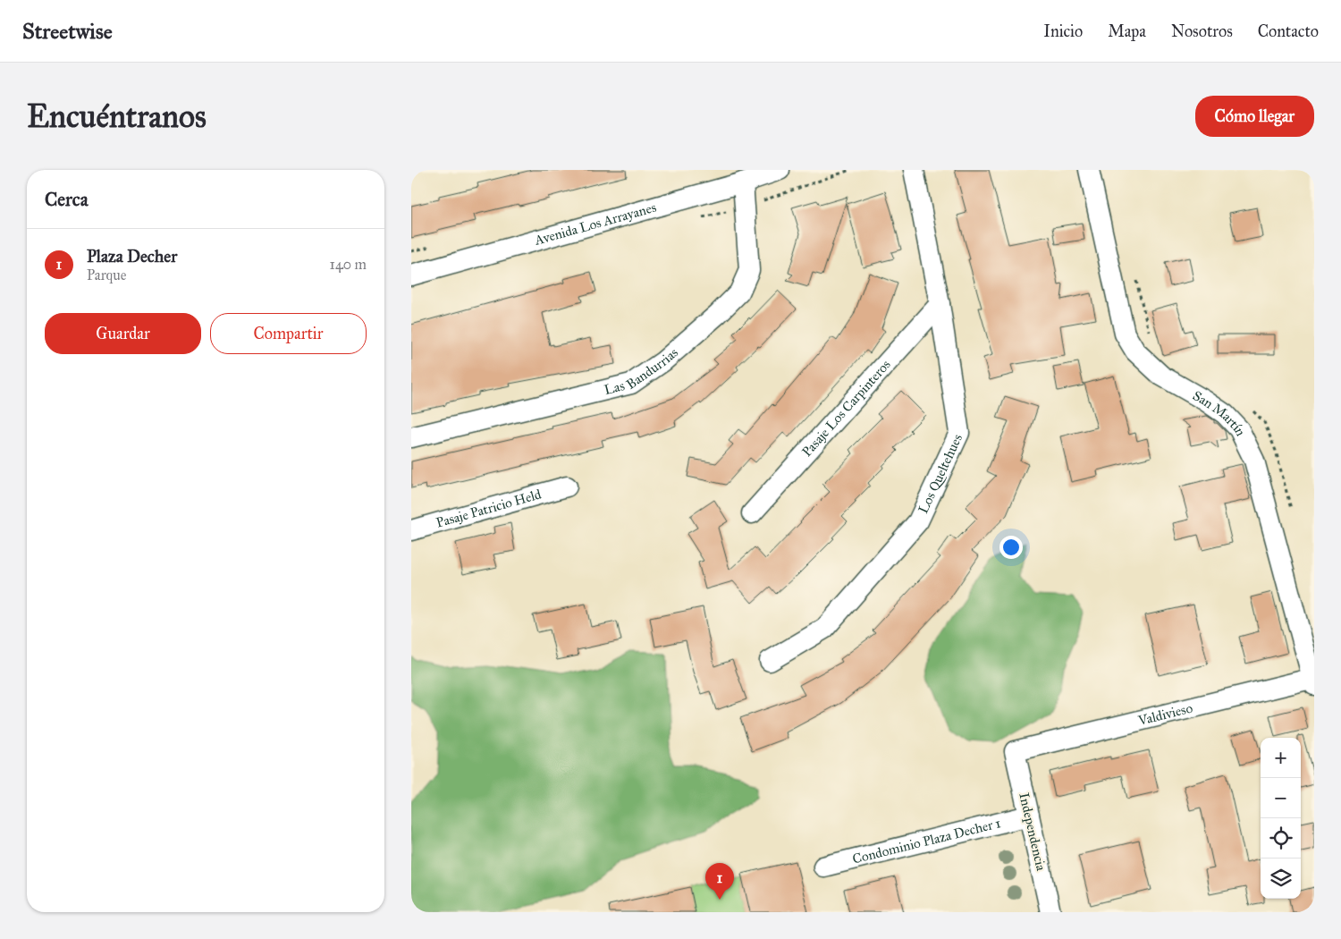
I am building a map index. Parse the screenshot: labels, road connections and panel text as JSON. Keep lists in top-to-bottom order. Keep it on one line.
{"streets":{"street":["Avenida Los Arrayanes","Las Bandurrias","Pasaje Los Carpinteros","San Martín","Los Queltehues","Pasaje Patricio Held","Valdivieso","Independencia","Condominio Plaza Decher 1"]},"crossings":[["Avenida Los Arrayanes","Las Bandurrias"],["Pasaje Los Carpinteros","Los Queltehues"],["San Martín","Valdivieso"],["Valdivieso","Independencia"],["Independencia","Condominio Plaza Decher 1"]],"page":{"header":"Streetwise","nav":["Inicio","Mapa","Nosotros","Contacto"],"buttons":["Cómo llegar",["Guardar","Compartir"]],"title":"Encuéntranos","heading":"Cerca","list":[{"mark":"1","name":"Plaza Decher","note":"Parque","value":"140 m"}],"map_buttons":["+","−"],"pins":"1"}}
